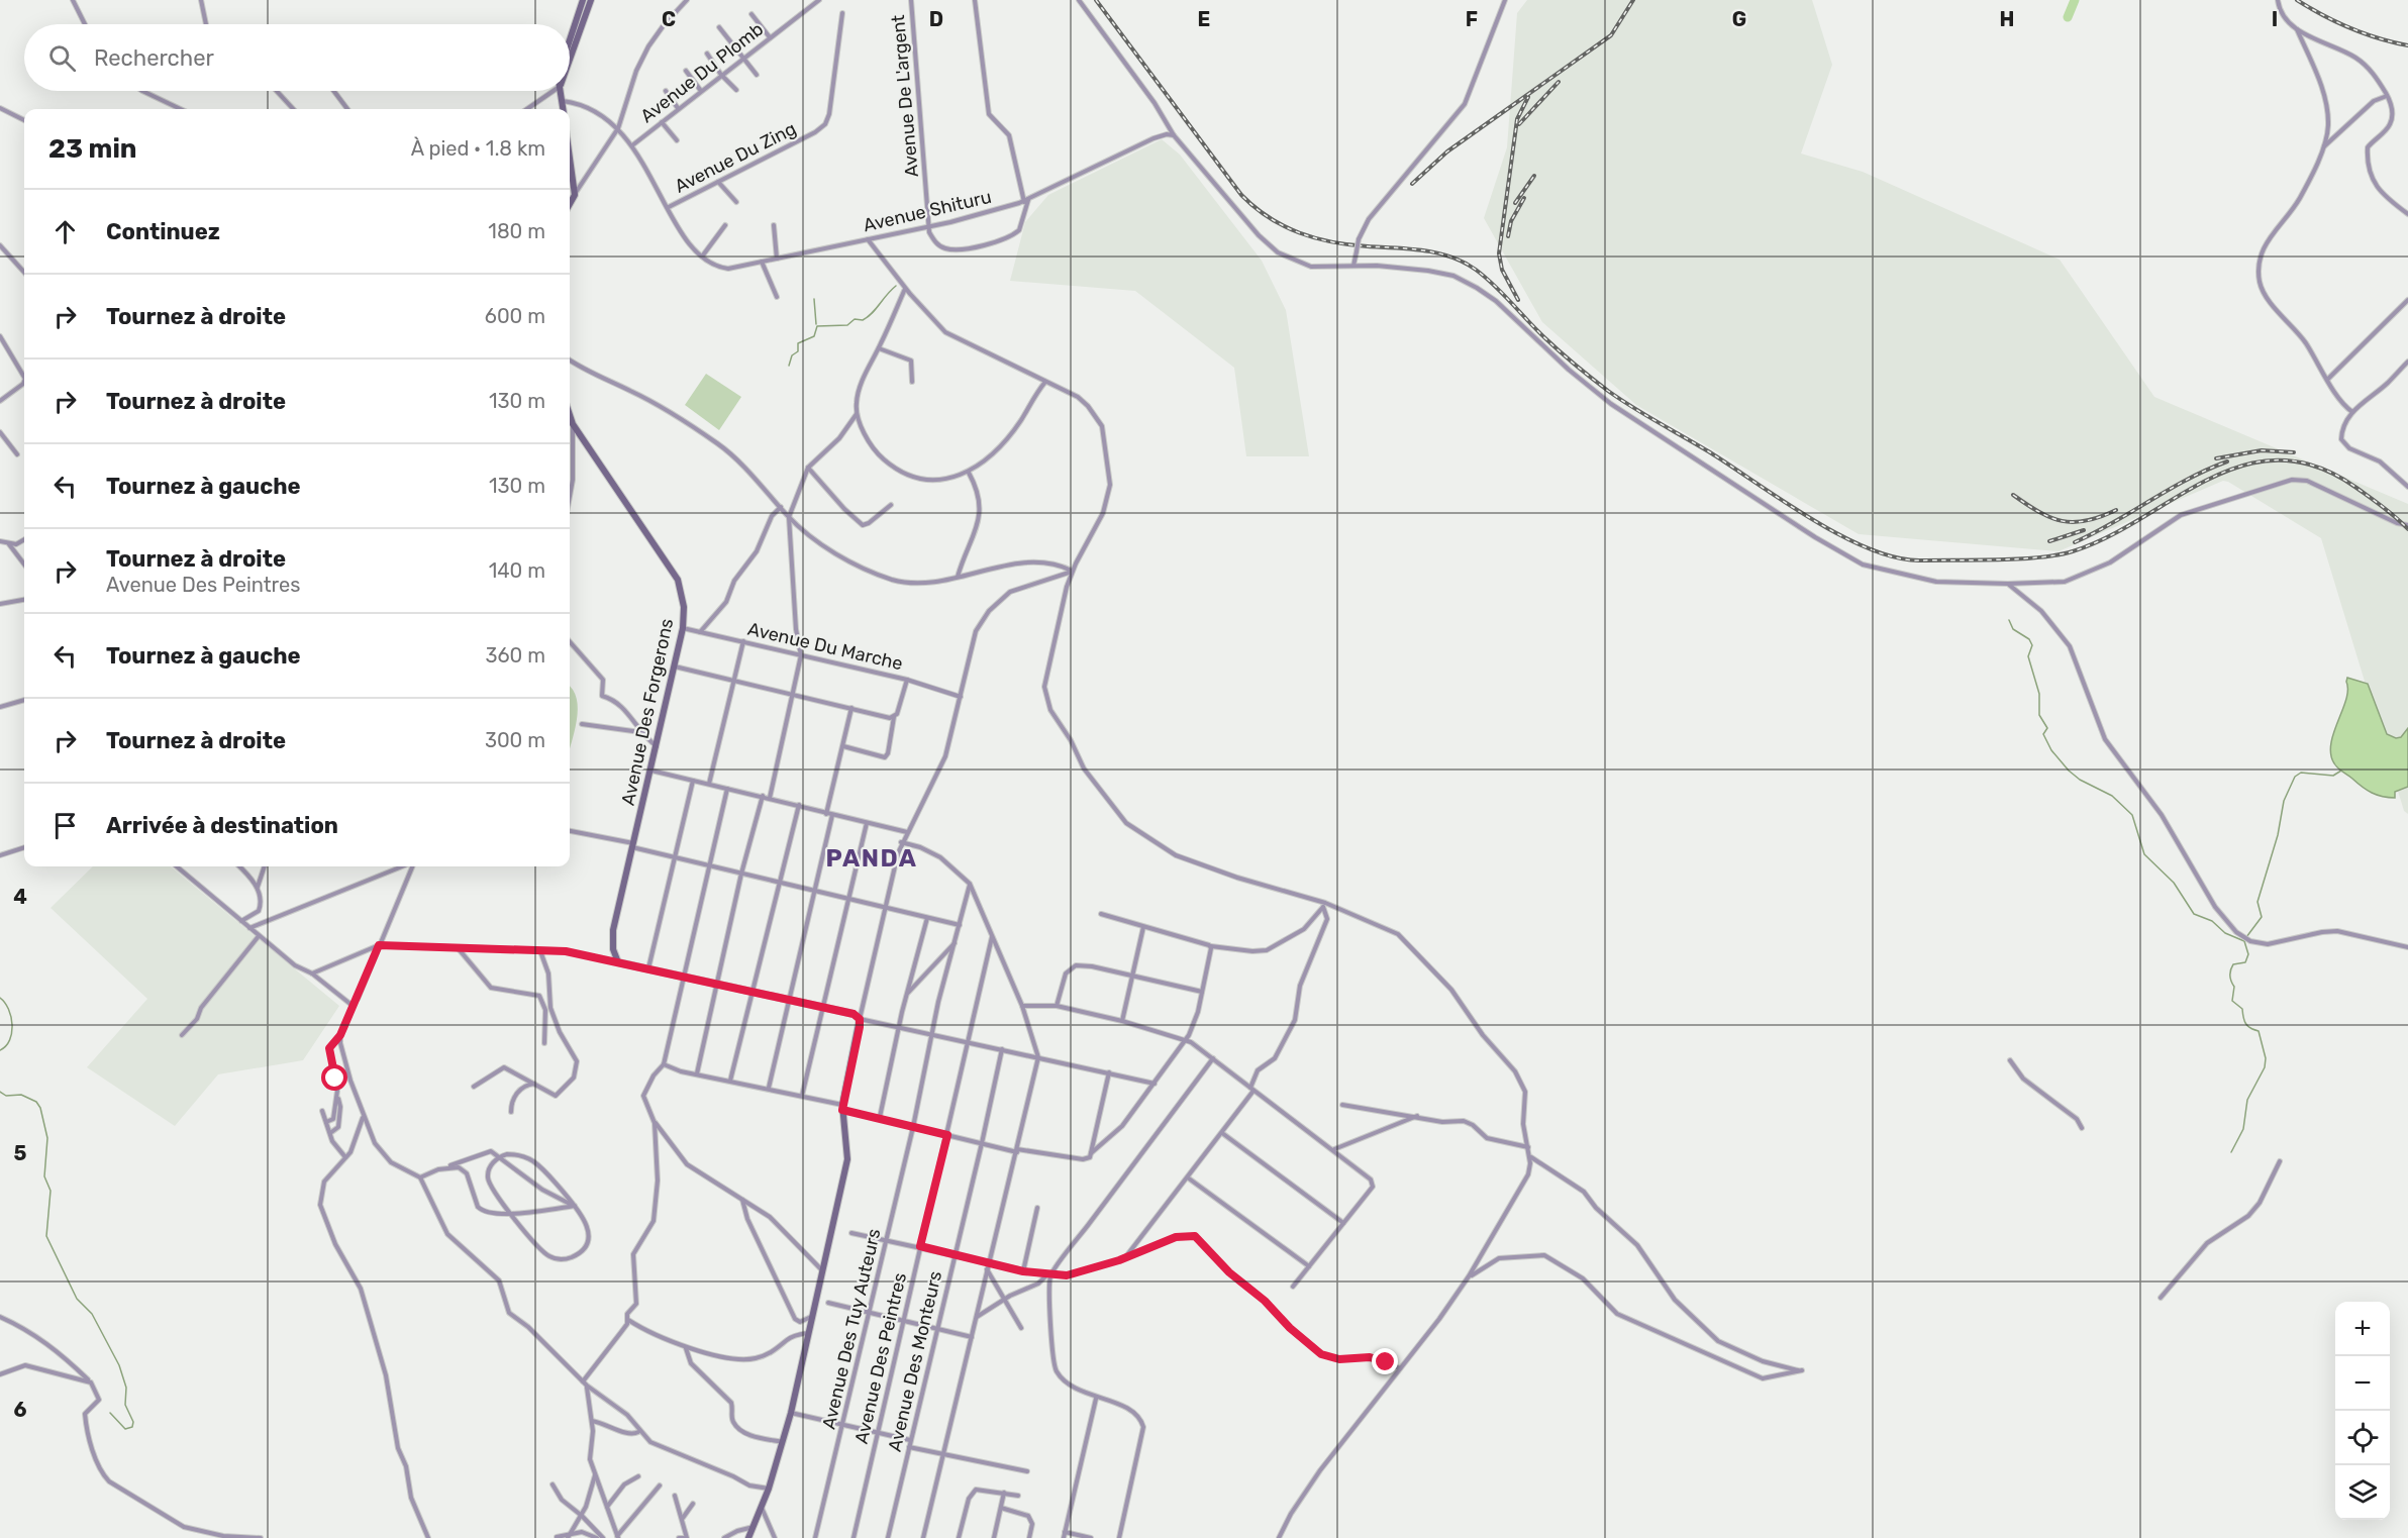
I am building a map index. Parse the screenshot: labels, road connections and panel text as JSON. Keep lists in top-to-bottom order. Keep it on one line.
{"streets":{"street":["Avenue Du Plomb","Avenue De L'argent","Avenue Du Zing","Avenue Shituru","Avenue Du Marche","Avenue Des Forgerons","Avenue Des Tuy Auteurs","Avenue Des Peintres","Avenue Des Monteurs"]},"crossings":[["Avenue Du Plomb","Avenue Shituru"],["Avenue De L'argent","Avenue Shituru"],["Avenue Du Zing","Avenue Shituru"],["Avenue Du Marche","Avenue Des Forgerons"]],"districts":["PANDA"],"page":{"search":"Rechercher","heading":["23 min","À pied · 1.8 km"],"list":[["Continuez","180 m"],["Tournez à droite","600 m"],["Tournez à droite","130 m"],["Tournez à gauche","130 m"],["Tournez à droite","Avenue Des Peintres","140 m"],["Tournez à gauche","360 m"],["Tournez à droite","300 m"],"Arrivée à destination"],"map_buttons":["+","−"]},"grid":{"columns":["C","D","E","F","G","H","I"],"rows":["4","5","6"]}}
